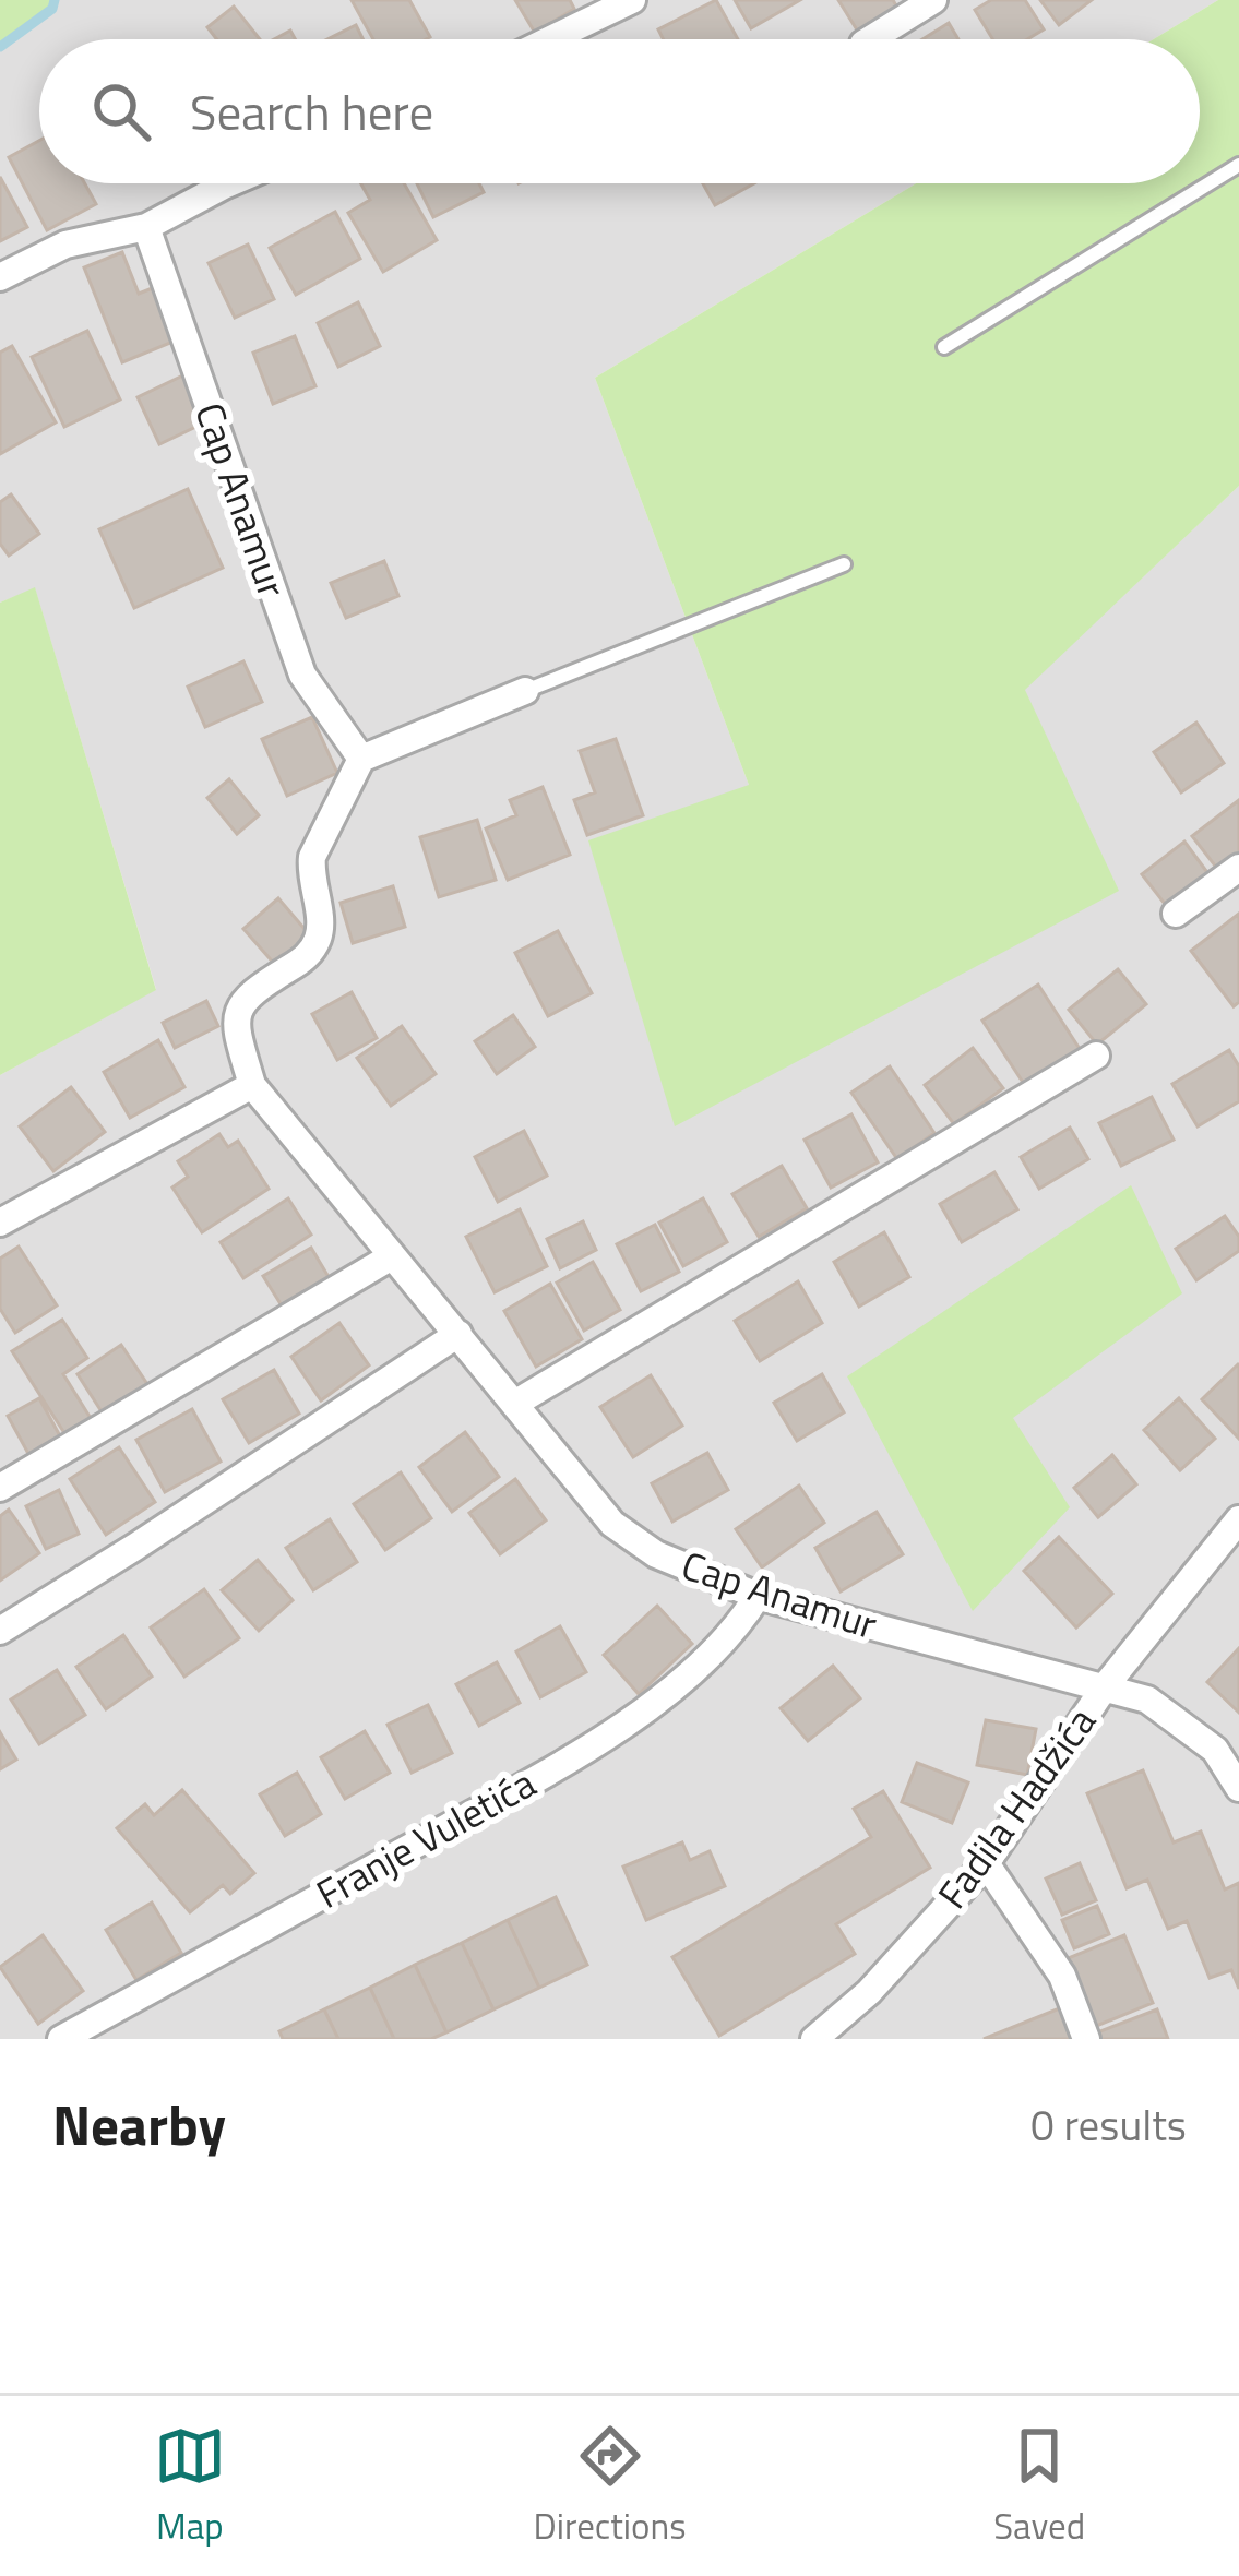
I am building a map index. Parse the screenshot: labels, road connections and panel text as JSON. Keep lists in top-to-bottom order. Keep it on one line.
{"streets":{"street":["Cap Anamur","Fadila Hadžića","Franje Vuletića"]},"crossings":[["Cap Anamur","Fadila Hadžića"],["Cap Anamur","Franje Vuletića"]],"page":{"search":"Search here","heading":["Nearby","0 results"],"nav":["Map","Directions","Saved"]}}
